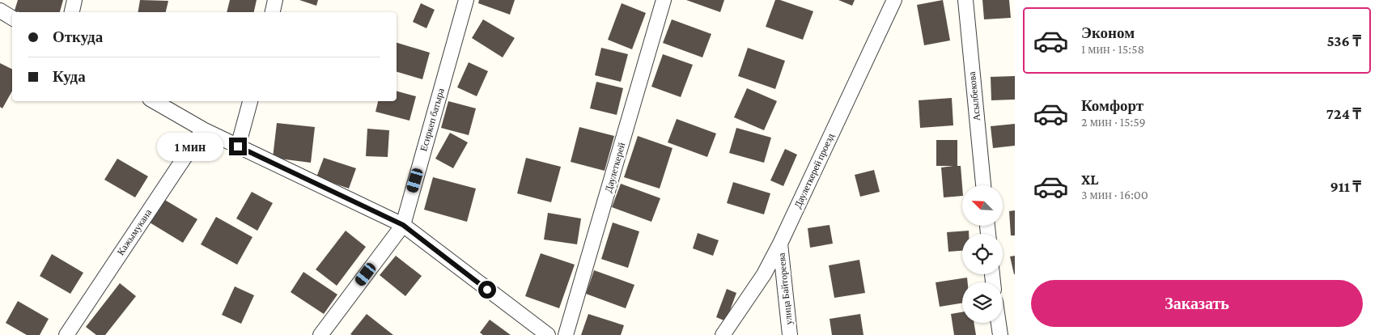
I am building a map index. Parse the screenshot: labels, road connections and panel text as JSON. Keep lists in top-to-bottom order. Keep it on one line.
{"streets":{"street":["Асылбекова","Есиркеп батыра","Даулеткерей","Даулеткерей проезд","Кажымукана","улица Байтореева"]},"crossings":[["Даулеткерей проезд","улица Байтореева"]],"north":"top left","page":{"list":[{"name":"Эконом","note":"1 мин · 15:58","value":"536 ₸"},{"name":"Комфорт","note":"2 мин · 15:59","value":"724 ₸"},{"name":"XL","note":"3 мин · 16:00","value":"911 ₸"}],"banner":["Откуда","Куда"],"bubble":"1 мин","buttons":"Заказать"}}
